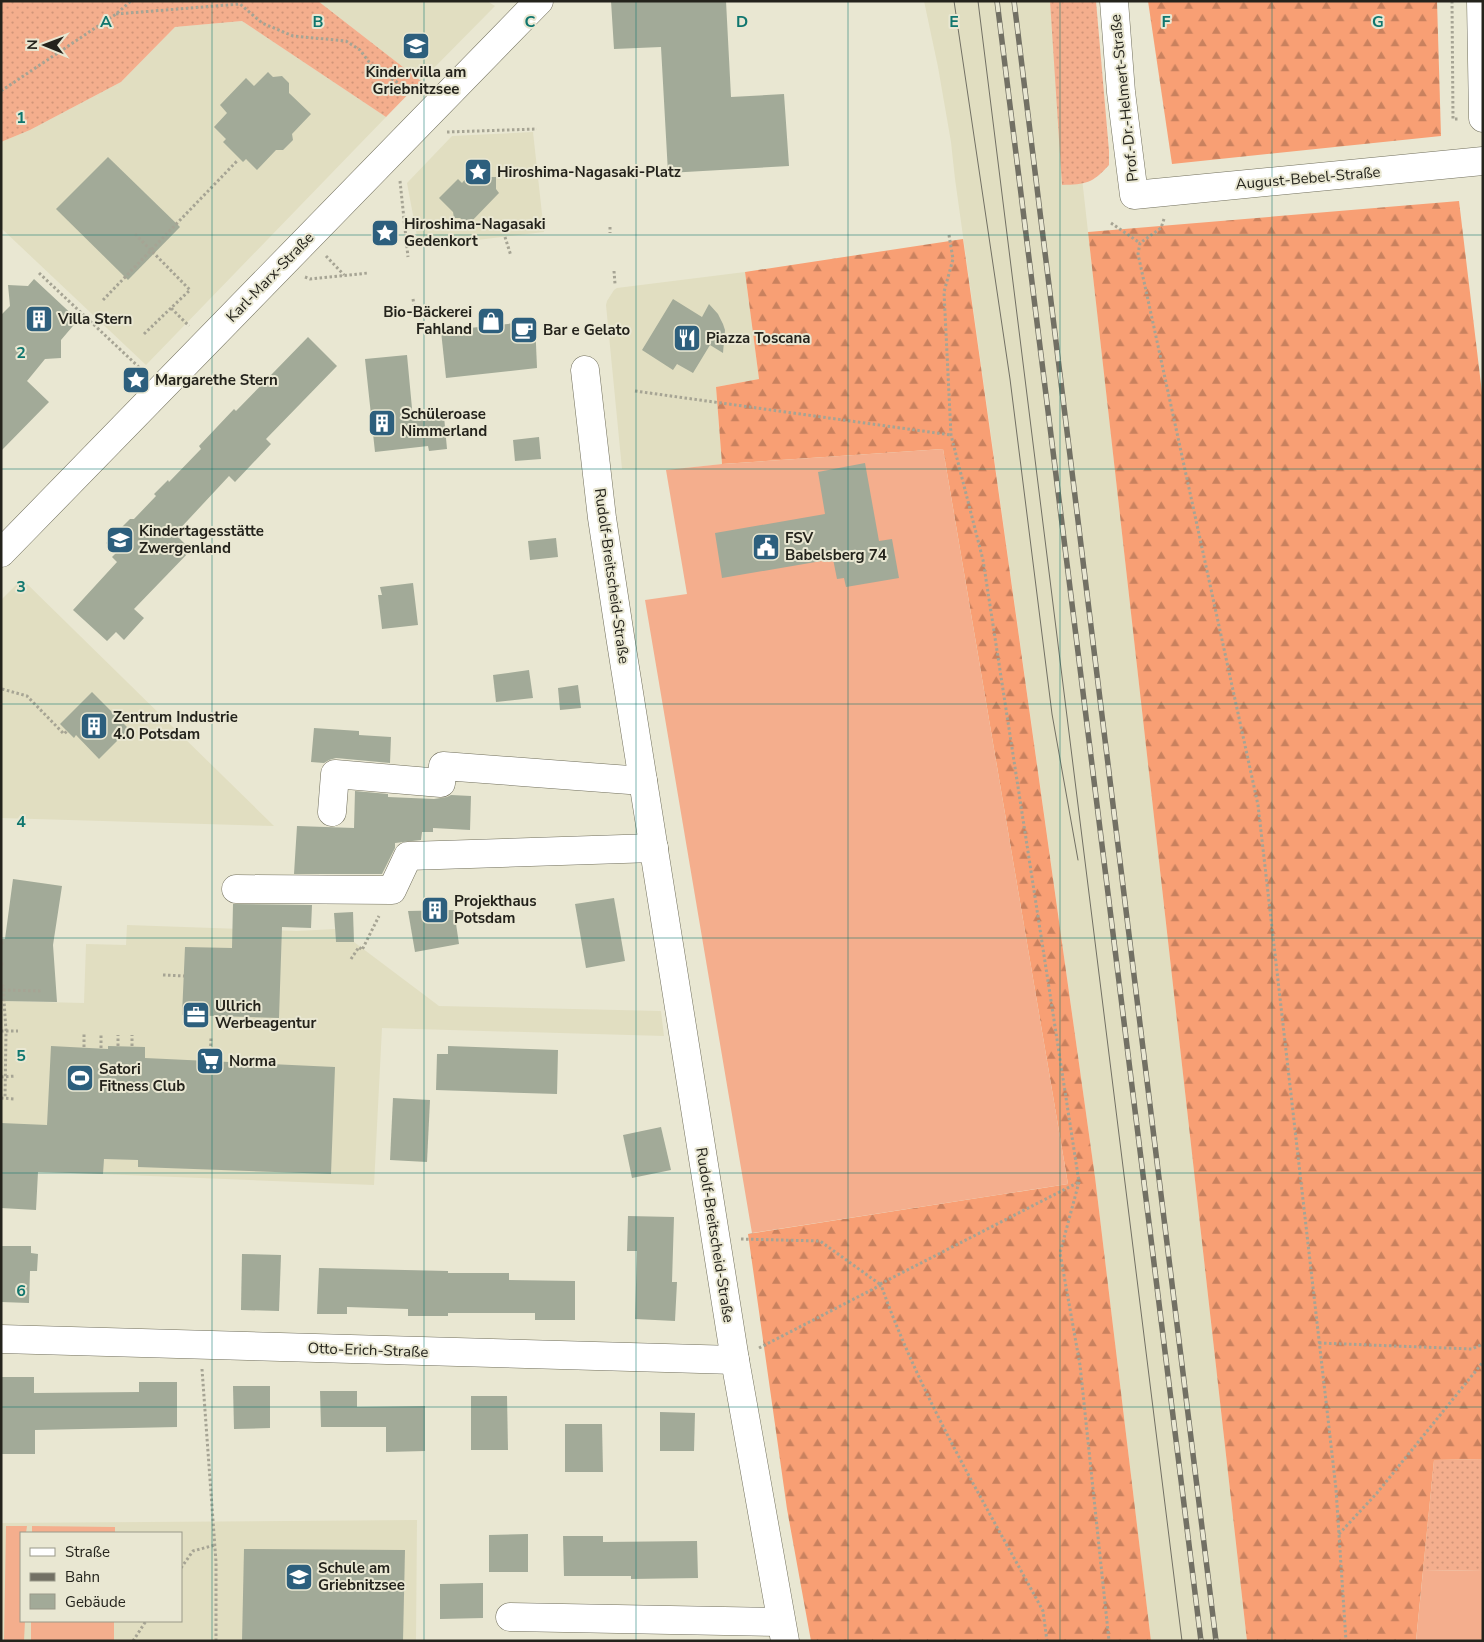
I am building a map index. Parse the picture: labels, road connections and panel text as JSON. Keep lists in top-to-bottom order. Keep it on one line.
{"streets":{"street":["Prof.-Dr.-Helmert-Straße","August-Bebel-Straße","Karl-Marx-Straße","Rudolf-Breitscheid-Straße","Otto-Erich-Straße"]},"crossings":[["Prof.-Dr.-Helmert-Straße","August-Bebel-Straße"],["Rudolf-Breitscheid-Straße","Otto-Erich-Straße"]],"places":{"school or university":["Kindervilla am Griebnitzsee","Kindertagesstätte Zwergenland","Schule am Griebnitzsee"],"place":["Hiroshima-Nagasaki-Platz","Hiroshima-Nagasaki Gedenkort","Margarethe Stern"],"building":["Villa Stern","Schüleroase Nimmerland","Zentrum Industrie 4.0 Potsdam","Projekthaus Potsdam"],"shop":["Bio-Bäckerei Fahland"],"cafe":["Bar e Gelato"],"restaurant":["Piazza Toscana"],"public building":["FSV Babelsberg 74"],"office":["Ullrich Werbeagentur"],"supermarket":["Norma"],"sports":["Satori Fitness Club"]},"legend":["Straße","Bahn","Gebäude"],"north":"left","grid":{"columns":["A","B","C","D","E","F","G"],"rows":["1","2","3","4","5","6"]}}
